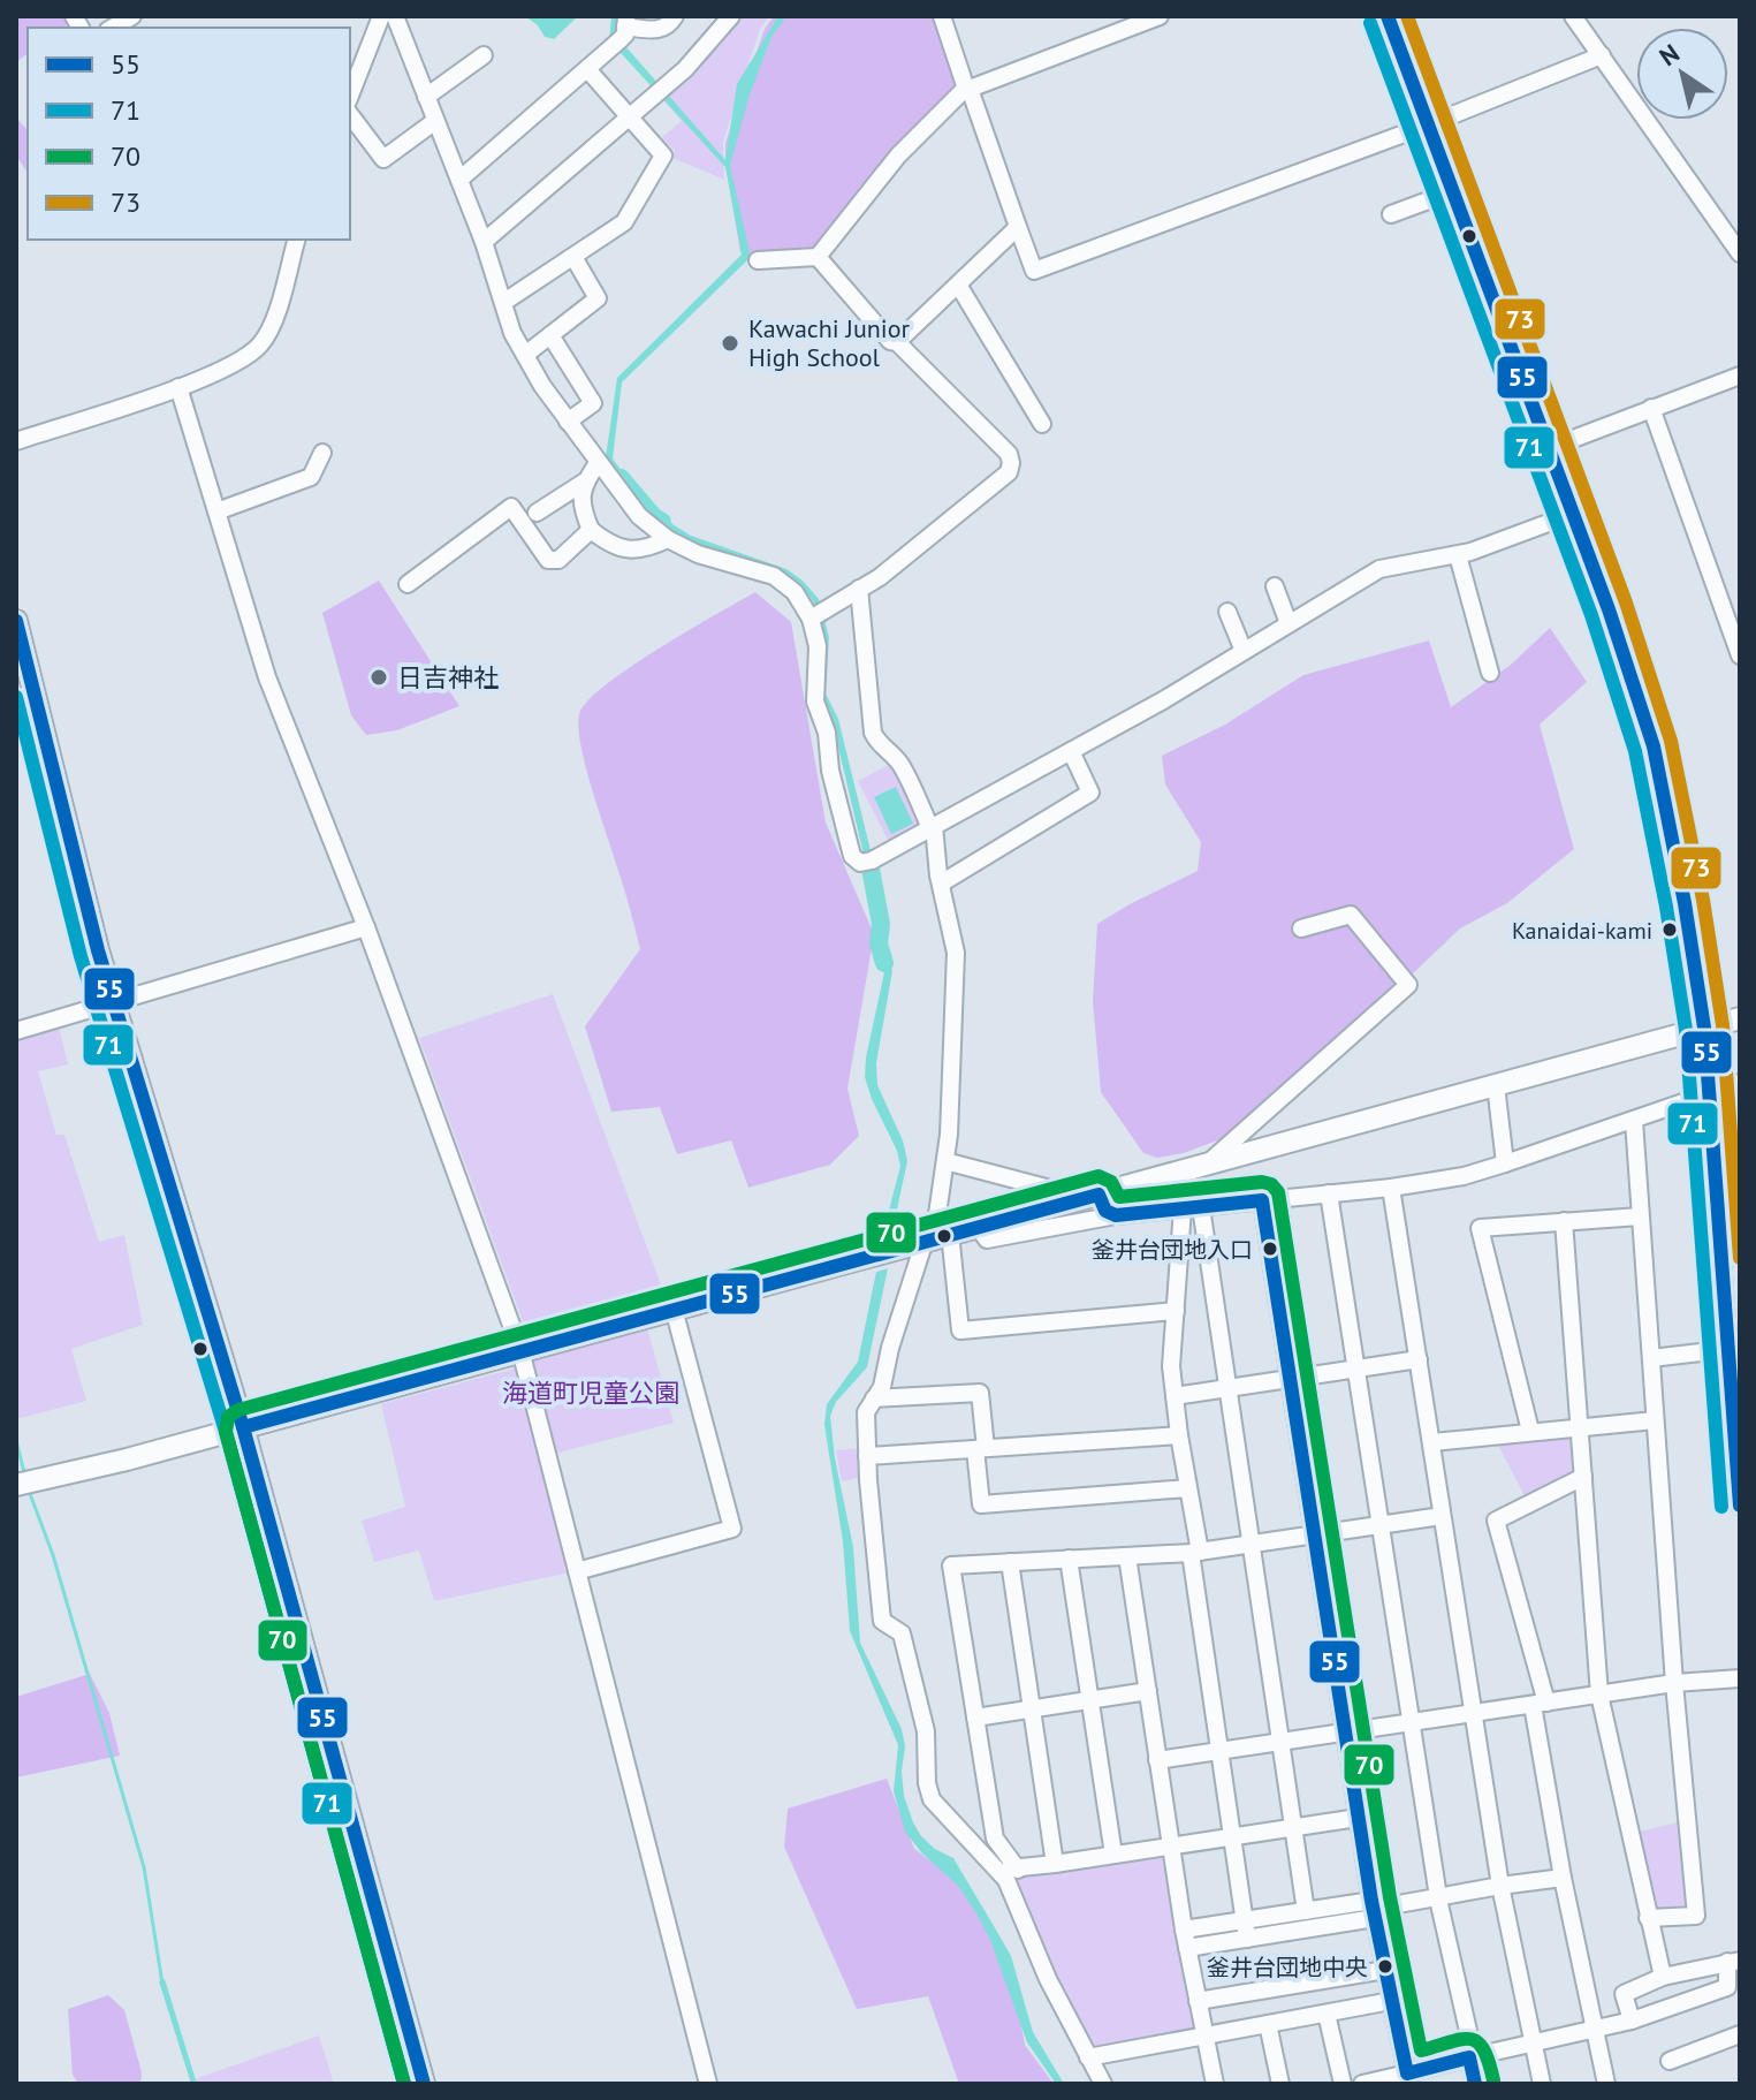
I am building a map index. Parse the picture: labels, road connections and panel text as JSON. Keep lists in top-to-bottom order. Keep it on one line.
{"parks":["海道町児童公園"],"places":["Kawachi Junior High School","日吉神社","Kanaidai-kami","釜井台団地入口","釜井台団地中央"],"lines":["transit line 55","transit line 73","transit line 71","transit line 70"],"legend":["55","71","70","73"],"north":"top left"}
